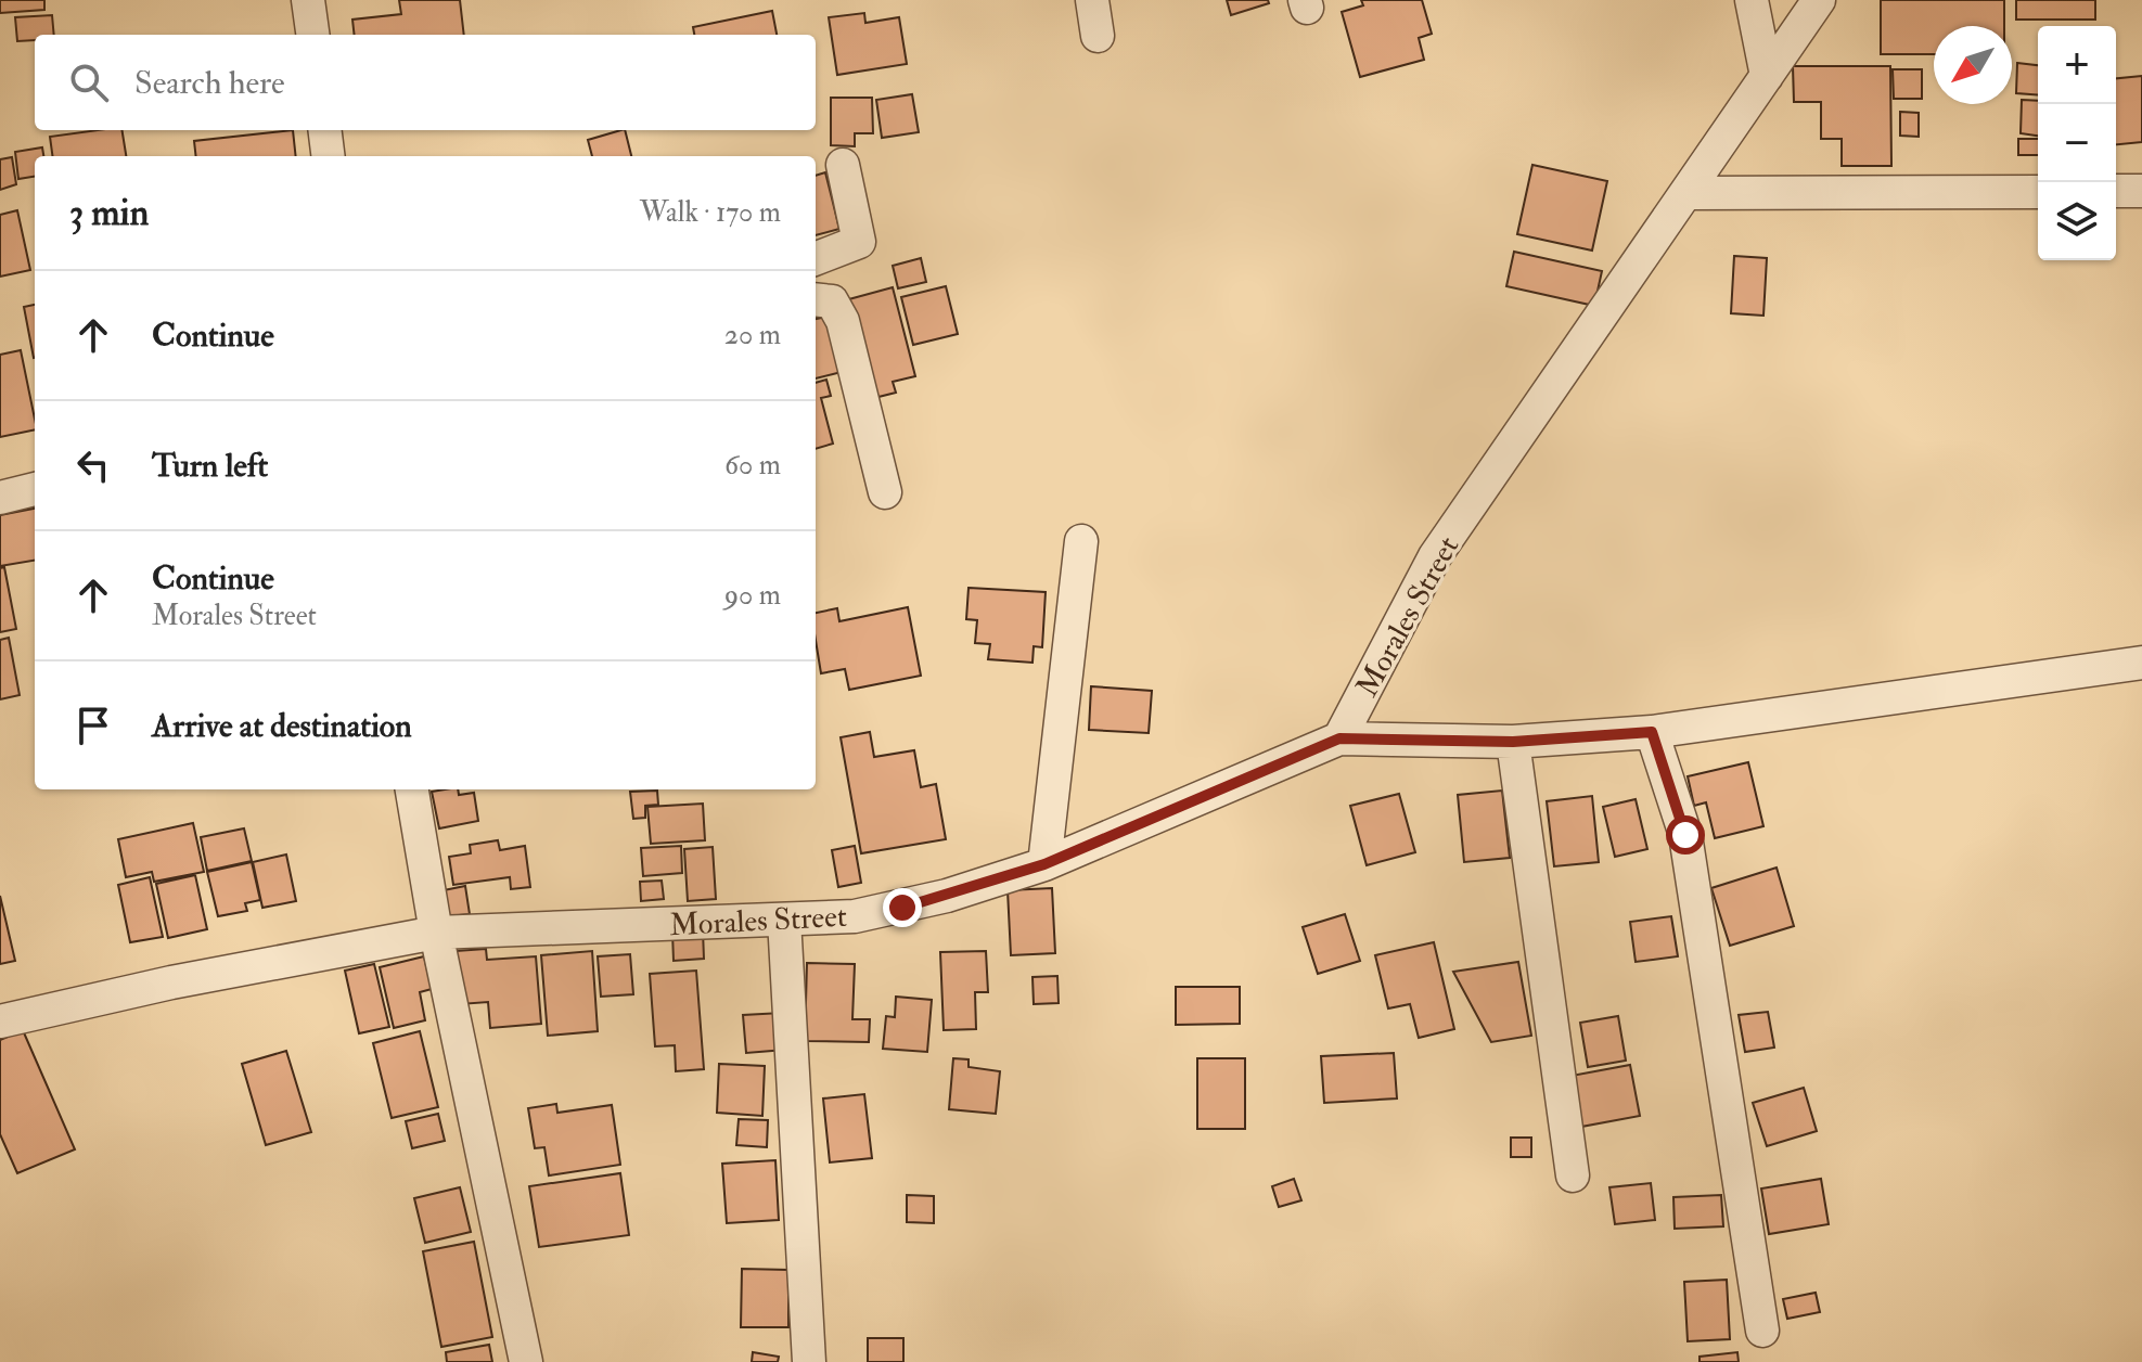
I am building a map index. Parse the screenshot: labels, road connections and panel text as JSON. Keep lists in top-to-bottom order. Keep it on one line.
{"streets":{"street":["Morales Street"]},"north":"bottom left","page":{"map_buttons":["+","−"],"search":"Search here","heading":["3 min","Walk · 170 m"],"list":[["Continue","20 m"],["Turn left","60 m"],["Continue","Morales Street","90 m"],"Arrive at destination"]}}
